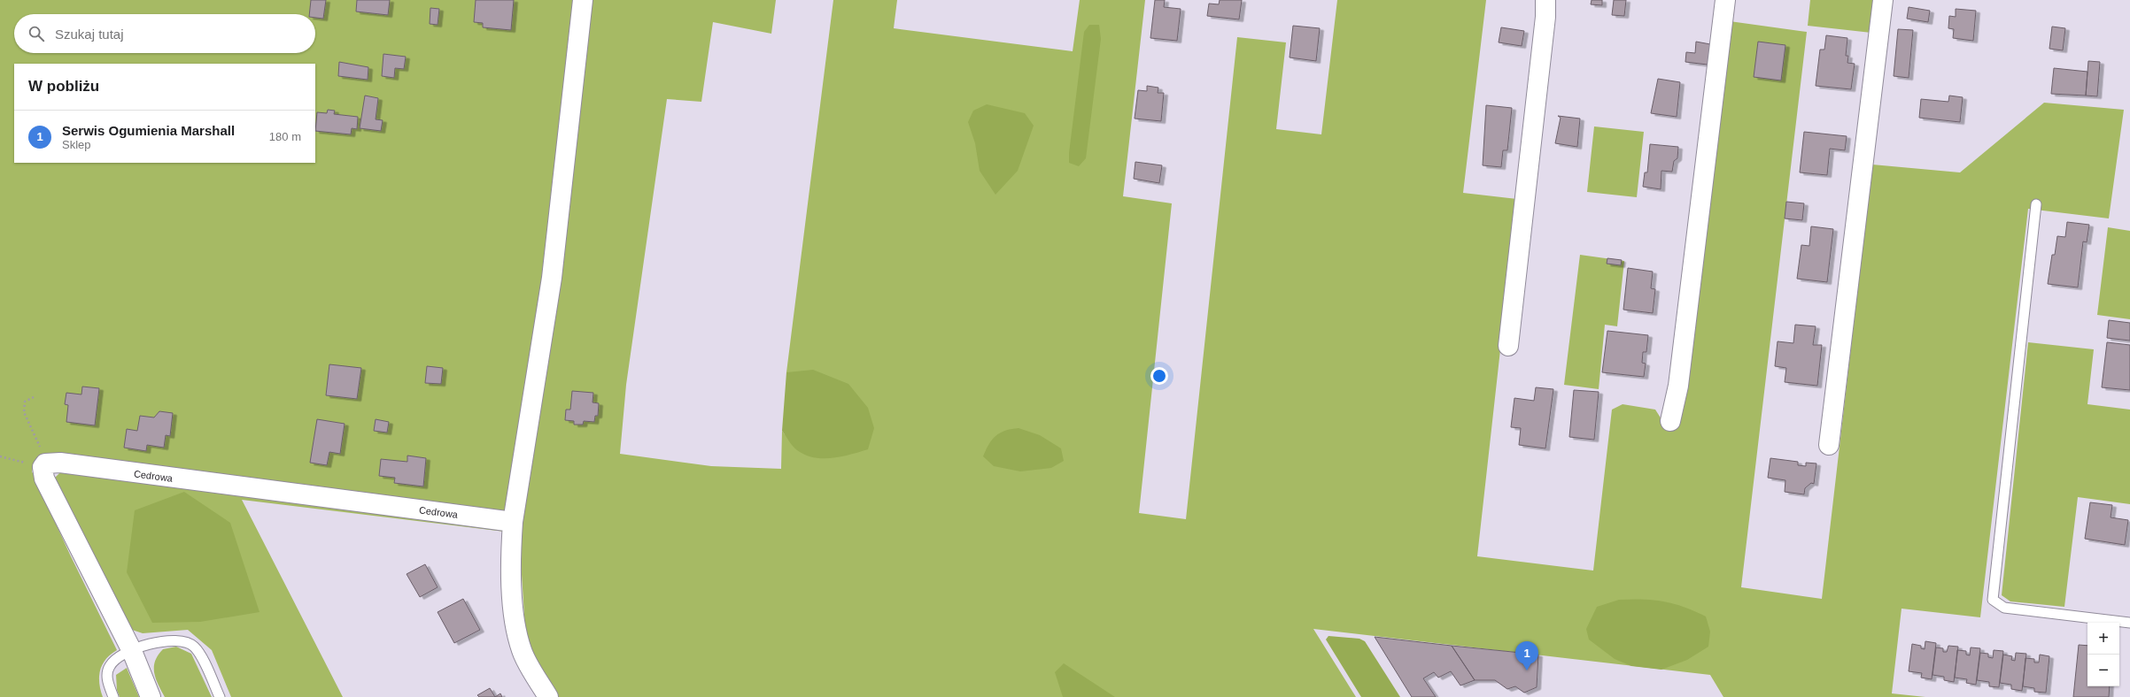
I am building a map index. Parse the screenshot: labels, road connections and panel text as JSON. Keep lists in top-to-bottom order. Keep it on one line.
{"streets":{"street":["Cedrowa"]},"page":{"search":"Szukaj tutaj","heading":"W pobliżu","list":[{"mark":"1","name":"Serwis Ogumienia Marshall","note":"Sklep","value":"180 m"}],"map_buttons":["+","−"],"pins":"1"}}
